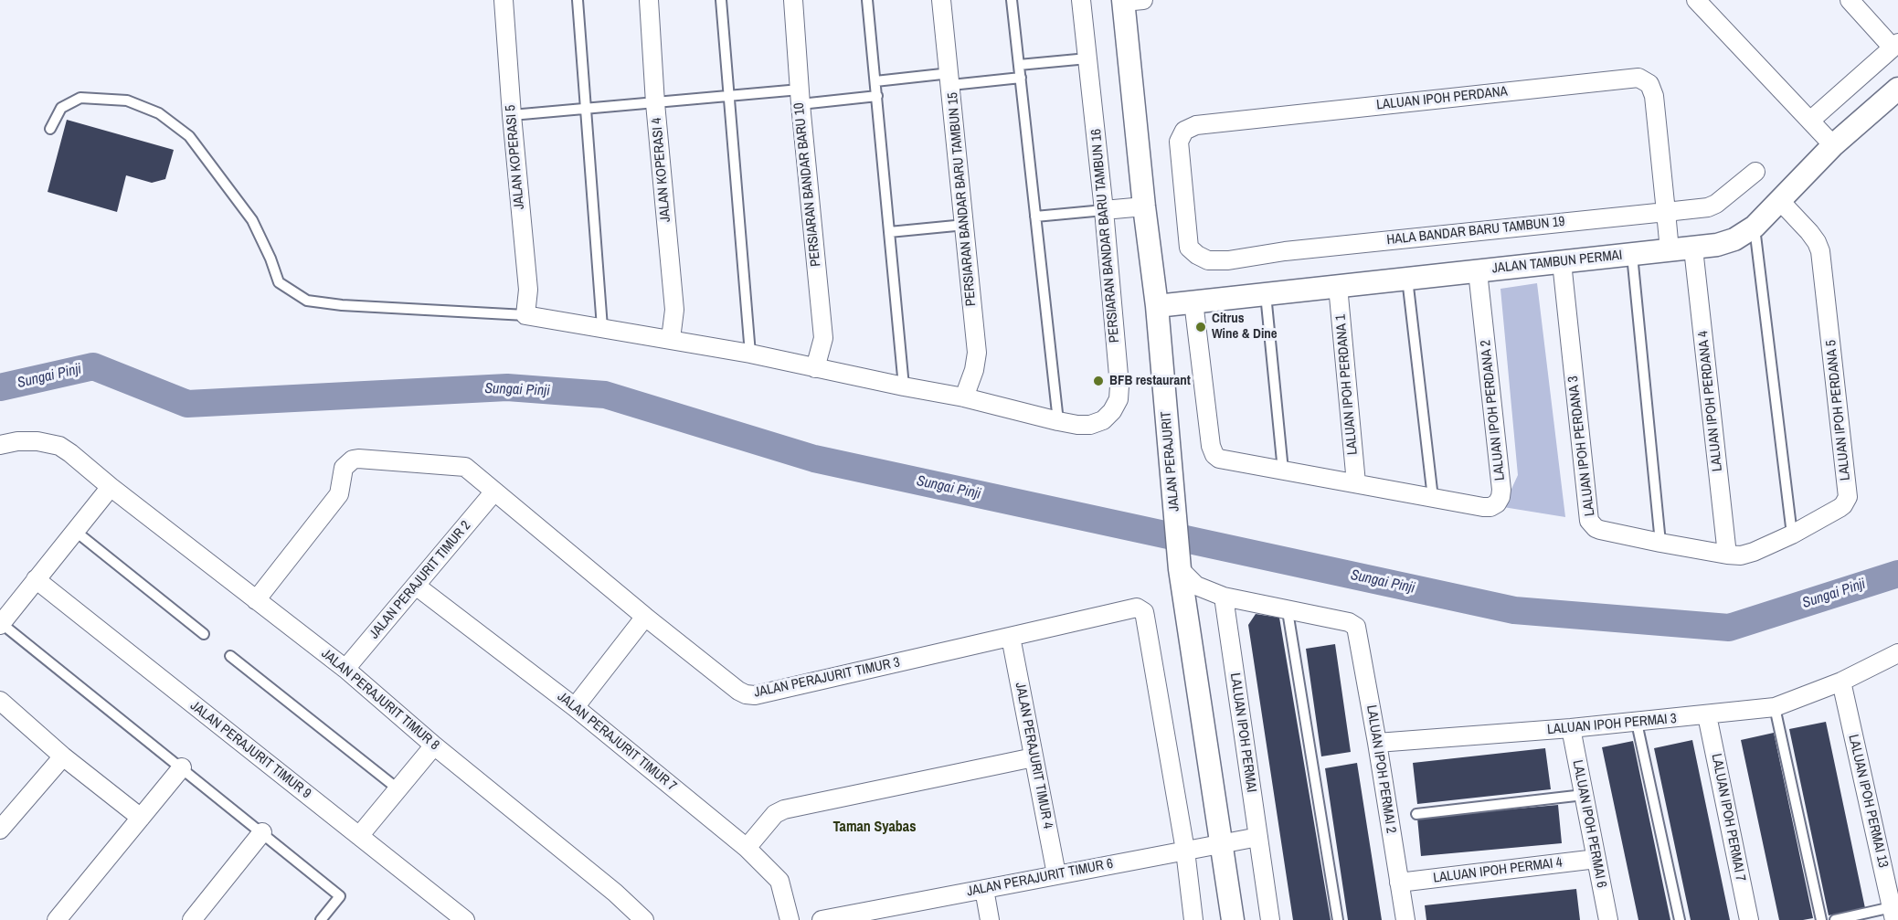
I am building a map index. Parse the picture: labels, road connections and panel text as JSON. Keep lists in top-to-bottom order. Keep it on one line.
{"streets":{"street":["LALUAN IPOH PERDANA","JALAN KOPERASI 5","JALAN KOPERASI 4","PERSIARAN BANDAR BARU 10","PERSIARAN BANDAR BARU TAMBUN 15","HALA BANDAR BARU TAMBUN 19","PERSIARAN BANDAR BARU TAMBUN 16","JALAN TAMBUN PERMAI","LALUAN IPOH PERDANA 1","LALUAN IPOH PERDANA 4","LALUAN IPOH PERDANA 2","LALUAN IPOH PERDANA 5","LALUAN IPOH PERDANA 3","JALAN PERAJURIT","JALAN PERAJURIT TIMUR 2","JALAN PERAJURIT TIMUR 3","JALAN PERAJURIT TIMUR 8","LALUAN IPOH PERMAI 3","LALUAN IPOH PERMAI","JALAN PERAJURIT TIMUR 7","JALAN PERAJURIT TIMUR 9","JALAN PERAJURIT TIMUR 4","LALUAN IPOH PERMAI 2","LALUAN IPOH PERMAI 13","LALUAN IPOH PERMAI 7","LALUAN IPOH PERMAI 6","LALUAN IPOH PERMAI 4","JALAN PERAJURIT TIMUR 6"]},"crossings":[["LALUAN IPOH PERDANA","HALA BANDAR BARU TAMBUN 19"],["LALUAN IPOH PERDANA","JALAN TAMBUN PERMAI"],["JALAN KOPERASI 5","PERSIARAN BANDAR BARU TAMBUN 16"],["JALAN KOPERASI 4","PERSIARAN BANDAR BARU TAMBUN 16"],["PERSIARAN BANDAR BARU 10","PERSIARAN BANDAR BARU TAMBUN 16"],["PERSIARAN BANDAR BARU TAMBUN 15","PERSIARAN BANDAR BARU TAMBUN 16"],["JALAN TAMBUN PERMAI","LALUAN IPOH PERDANA 1"],["JALAN TAMBUN PERMAI","LALUAN IPOH PERDANA 4"],["JALAN TAMBUN PERMAI","LALUAN IPOH PERDANA 2"],["JALAN TAMBUN PERMAI","LALUAN IPOH PERDANA 5"],["JALAN TAMBUN PERMAI","LALUAN IPOH PERDANA 3"],["JALAN TAMBUN PERMAI","JALAN PERAJURIT"],["LALUAN IPOH PERDANA 1","LALUAN IPOH PERDANA 2"],["LALUAN IPOH PERDANA 4","LALUAN IPOH PERDANA 5"],["LALUAN IPOH PERDANA 4","LALUAN IPOH PERDANA 3"],["LALUAN IPOH PERDANA 5","LALUAN IPOH PERDANA 3"],["JALAN PERAJURIT","JALAN PERAJURIT TIMUR 6"],["JALAN PERAJURIT TIMUR 2","JALAN PERAJURIT TIMUR 3"],["JALAN PERAJURIT TIMUR 2","JALAN PERAJURIT TIMUR 8"],["JALAN PERAJURIT TIMUR 2","JALAN PERAJURIT TIMUR 7"],["JALAN PERAJURIT TIMUR 3","JALAN PERAJURIT TIMUR 8"],["JALAN PERAJURIT TIMUR 3","JALAN PERAJURIT TIMUR 4"],["JALAN PERAJURIT TIMUR 3","JALAN PERAJURIT TIMUR 6"],["LALUAN IPOH PERMAI 3","LALUAN IPOH PERMAI 2"],["LALUAN IPOH PERMAI 3","LALUAN IPOH PERMAI 13"],["LALUAN IPOH PERMAI 3","LALUAN IPOH PERMAI 7"],["LALUAN IPOH PERMAI 3","LALUAN IPOH PERMAI 6"],["LALUAN IPOH PERMAI","JALAN PERAJURIT TIMUR 6"],["JALAN PERAJURIT TIMUR 4","JALAN PERAJURIT TIMUR 6"],["LALUAN IPOH PERMAI 2","LALUAN IPOH PERMAI 4"],["LALUAN IPOH PERMAI 6","LALUAN IPOH PERMAI 4"]],"districts":["Taman Syabas"],"water":["Sungai Pinji"],"places":["Citrus Wine & Dine","BFB restaurant"]}
